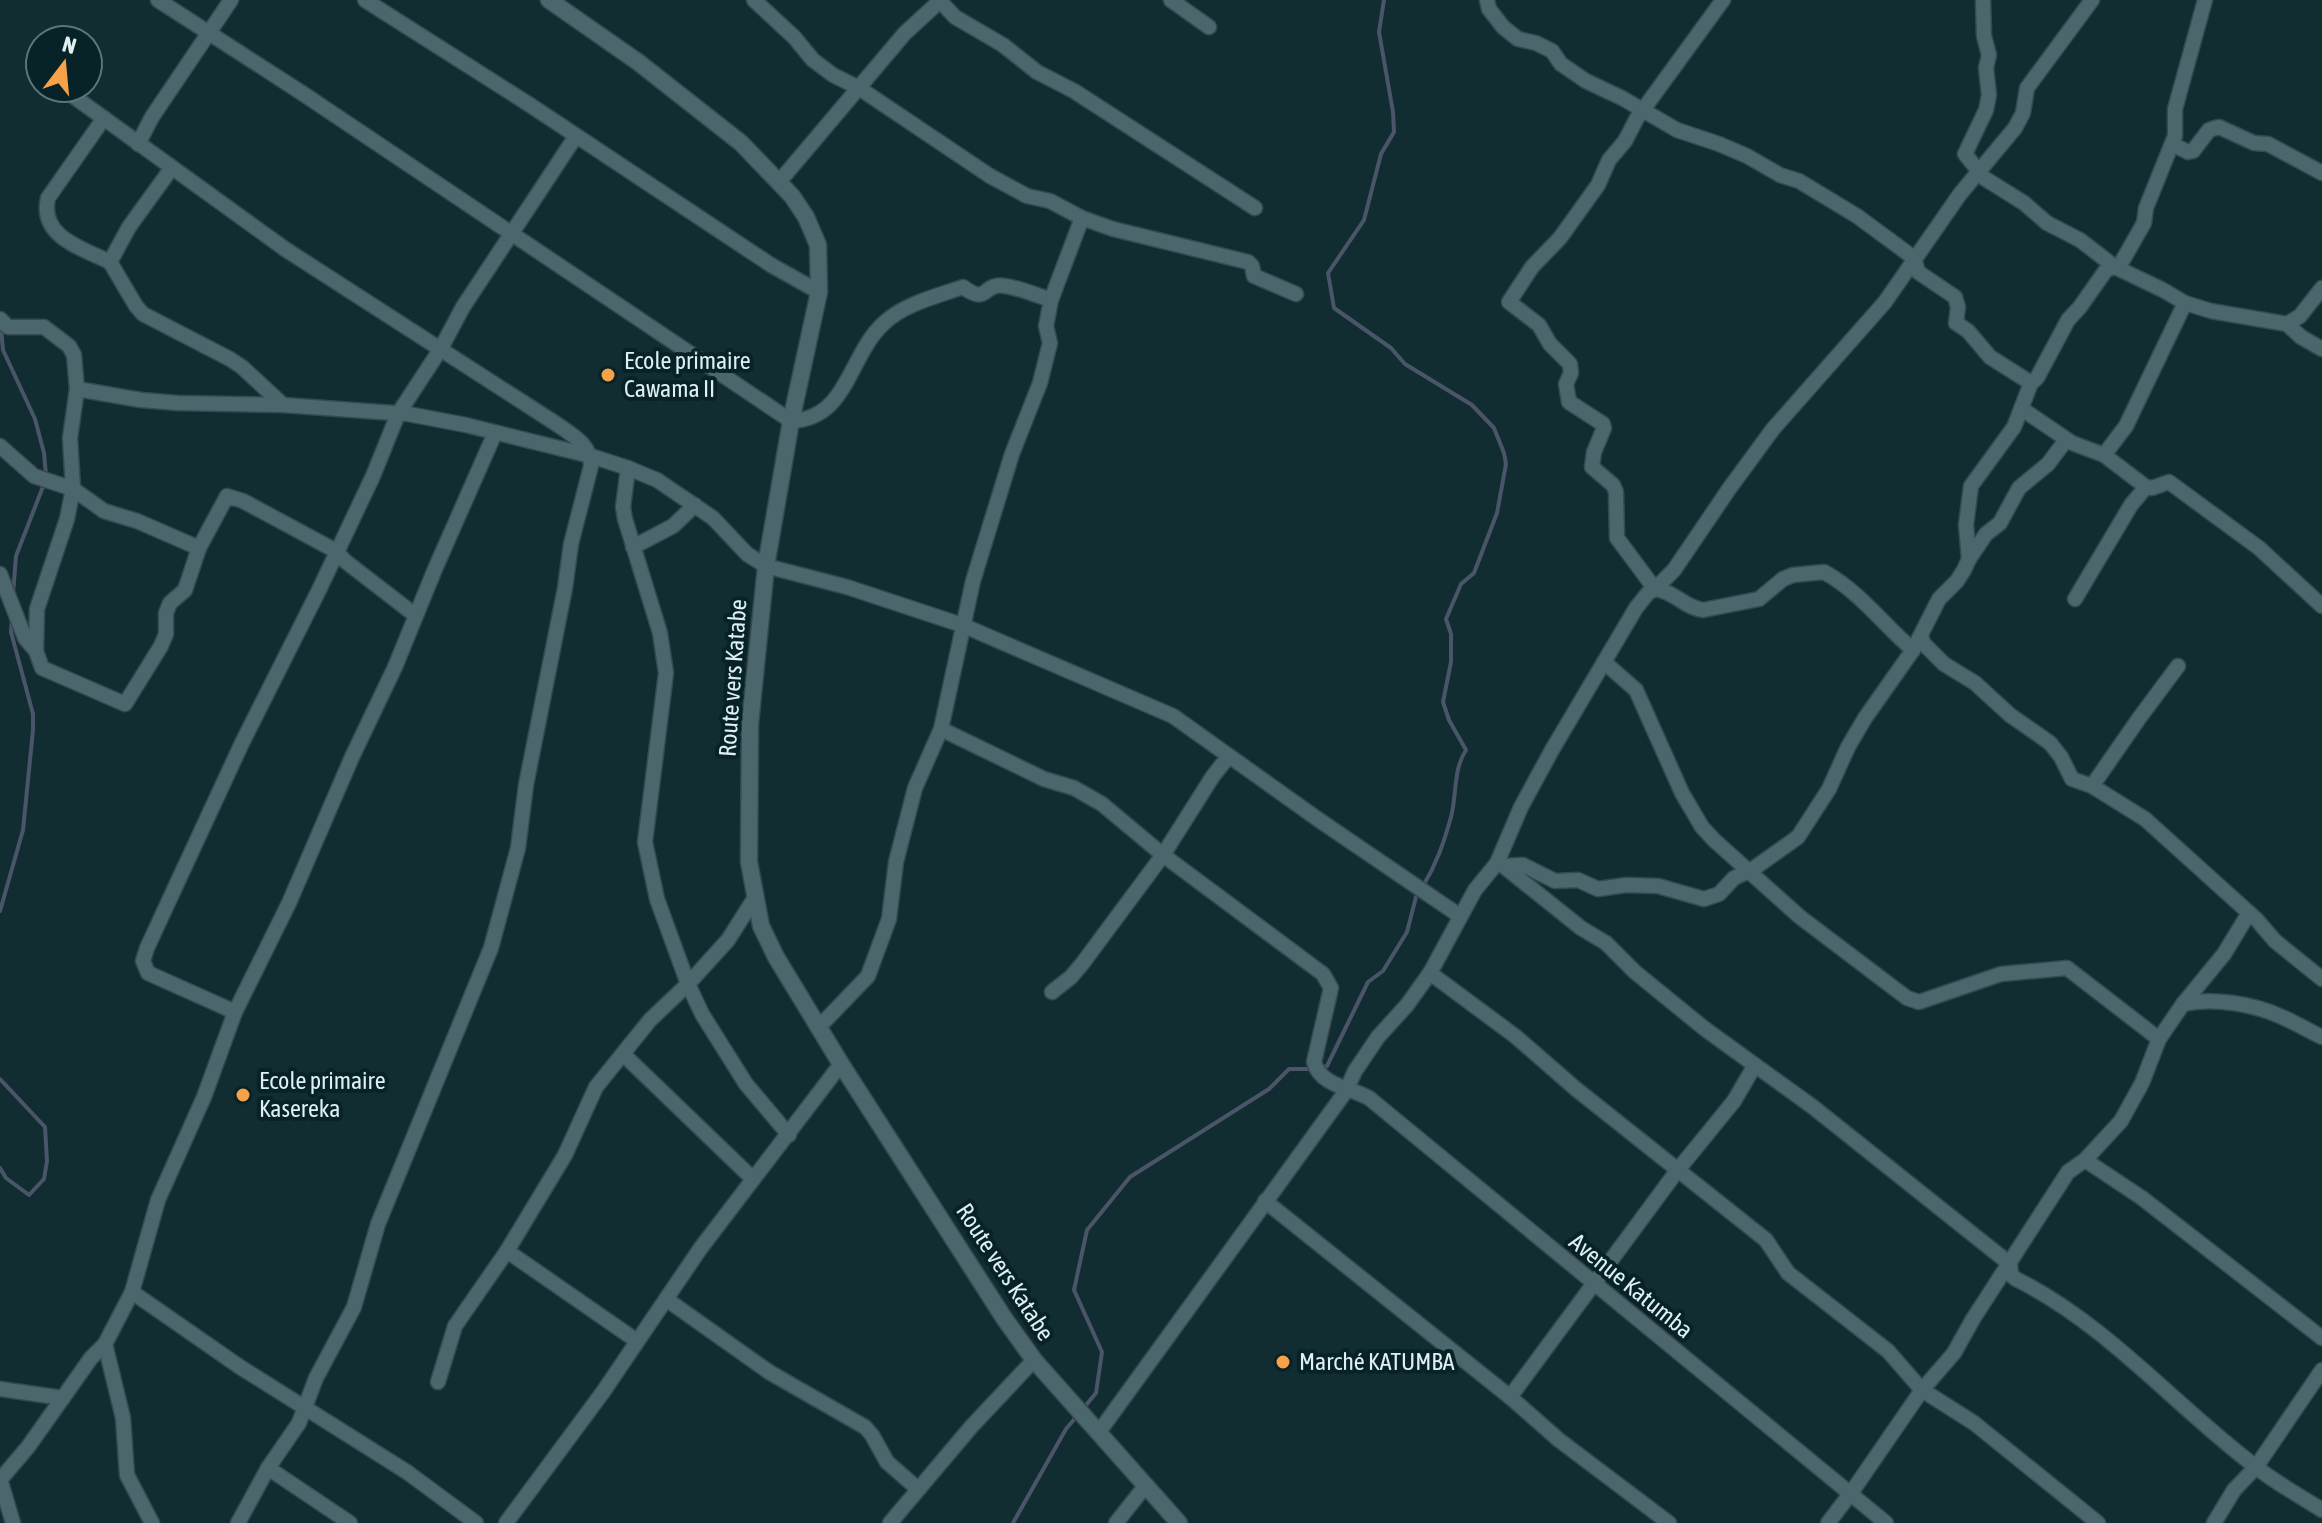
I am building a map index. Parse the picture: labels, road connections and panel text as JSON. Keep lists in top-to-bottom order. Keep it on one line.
{"streets":{"street":["Route vers Katabe","Avenue Katumba"]},"places":["Ecole primaire Cawama II","Ecole primaire Kasereka","Marché KATUMBA"],"north":"top"}
